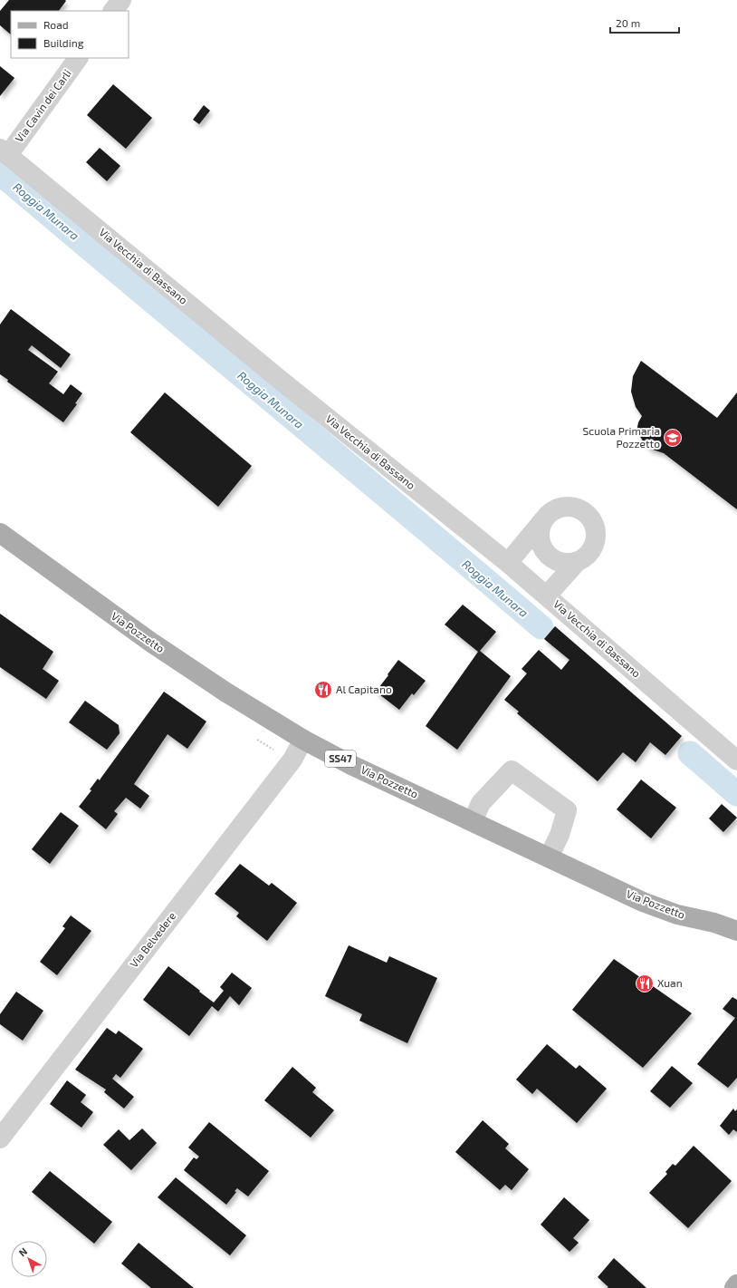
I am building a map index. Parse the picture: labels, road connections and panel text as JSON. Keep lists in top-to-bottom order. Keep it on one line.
{"streets":{"main road":["Via Pozzetto","SS47"],"street":["Via Cavin dei Carli","Via Vecchia di Bassano","Via Belvedere"]},"crossings":[["Via Cavin dei Carli","Via Vecchia di Bassano"],["Via Pozzetto","Via Belvedere"]],"water":["Roggia Munara"],"places":{"school or university":["Scuola Primaria Pozzetto"],"restaurant":["Al Capitano","Xuan"]},"legend":["Road","Building"],"scale_bar":"20 m","north":"top left"}
